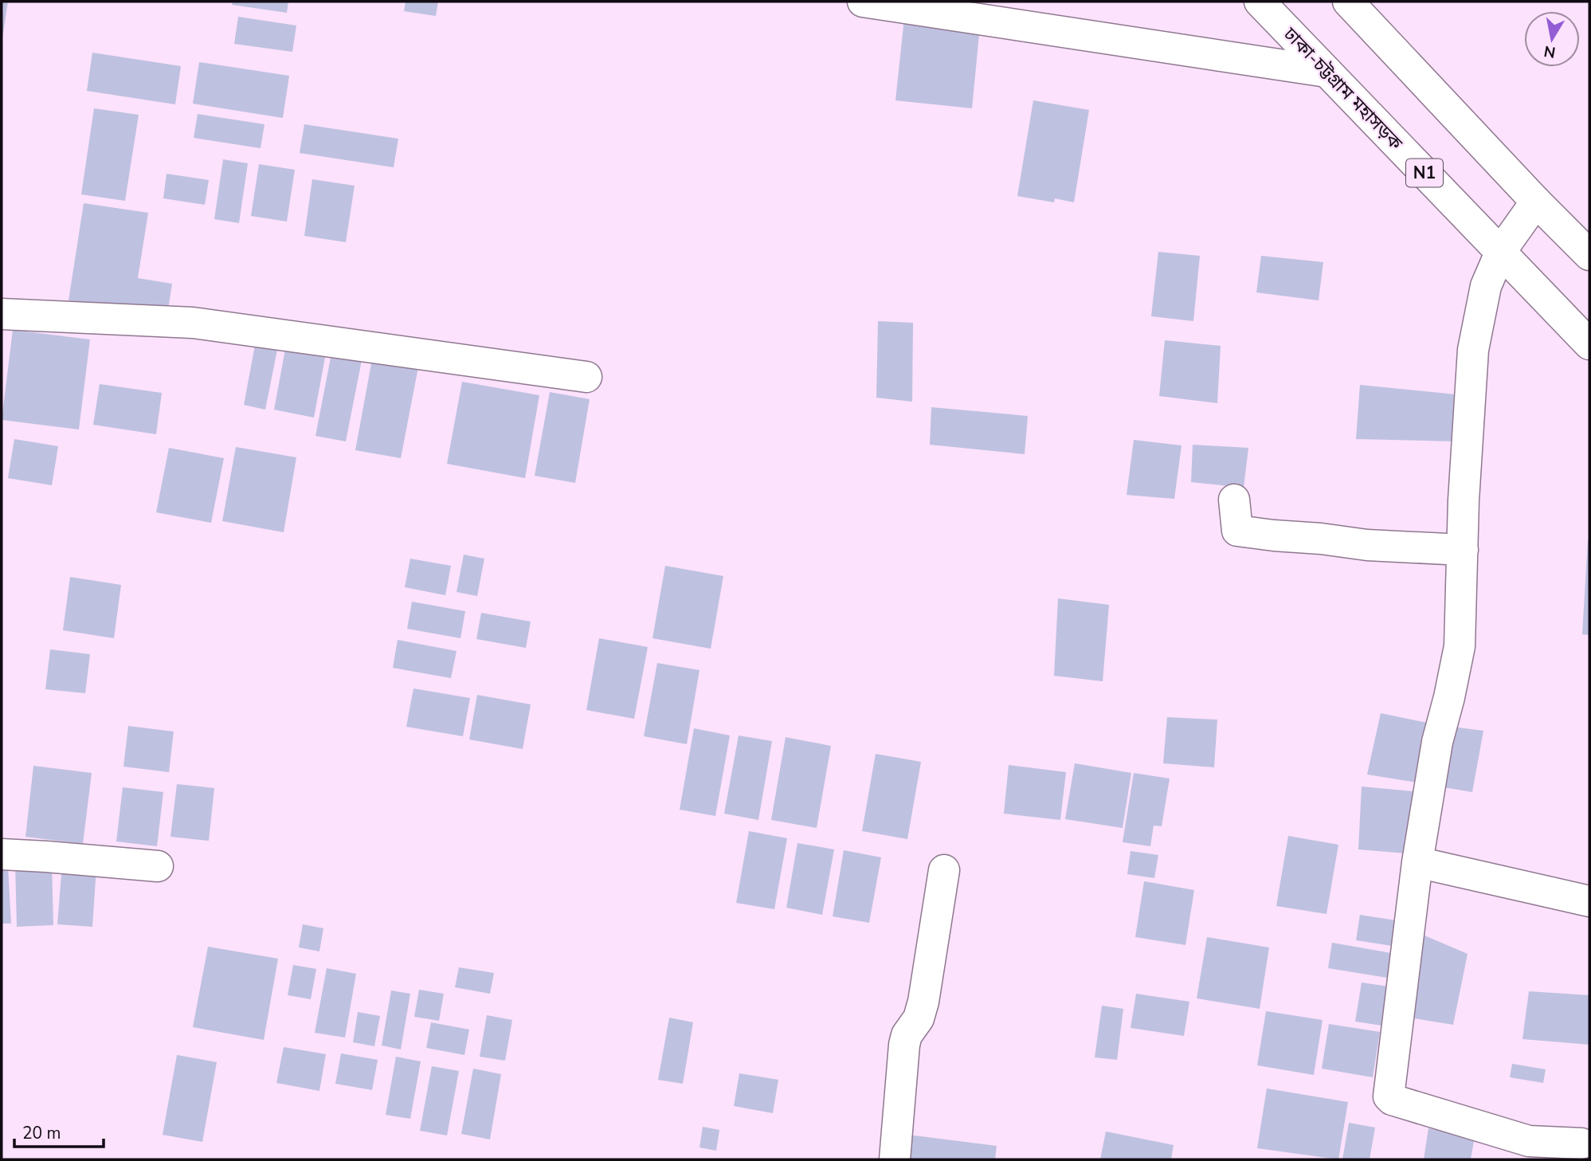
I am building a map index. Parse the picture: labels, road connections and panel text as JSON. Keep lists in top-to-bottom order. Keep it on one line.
{"streets":{"main road":["ঢাকা-চট্টগ্রাম মহাসড়ক","N1"]},"scale_bar":"20 m","north":"bottom"}
